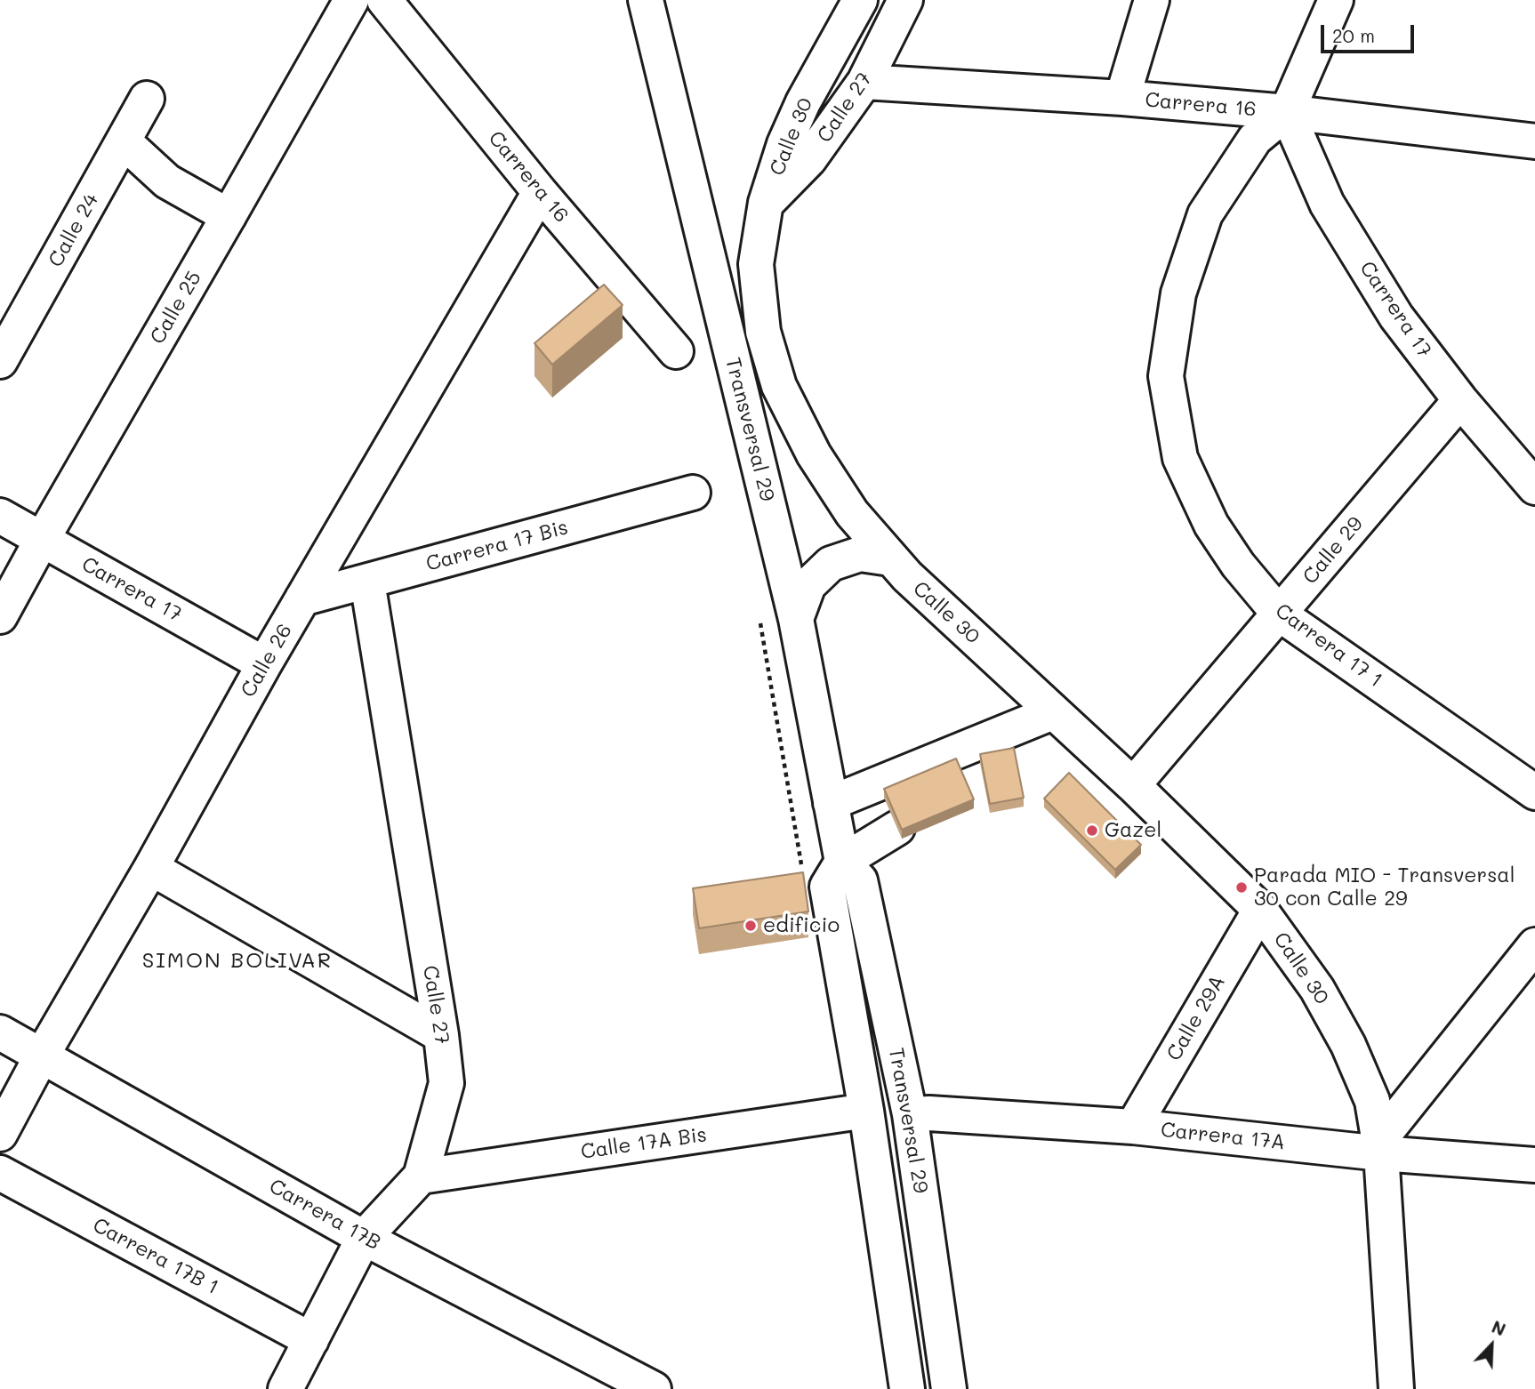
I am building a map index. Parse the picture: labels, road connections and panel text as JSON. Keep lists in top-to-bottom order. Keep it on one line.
{"streets":{"street":["Carrera 16","Calle 27","Calle 30","Calle 24","Calle 25","Carrera 17","Transversal 29","Carrera 17 Bis","Calle 29","Carrera 17 1","Calle 26","Calle 29A","Carrera 17A","Calle 17A Bis","Carrera 17B","Carrera 17B 1"]},"crossings":[["Carrera 16","Calle 27"],["Carrera 16","Carrera 17"],["Carrera 16","Carrera 17 1"],["Carrera 16","Calle 26"],["Calle 27","Calle 30"],["Calle 27","Carrera 17 Bis"],["Calle 27","Calle 17A Bis"],["Calle 27","Carrera 17B"],["Calle 27","Carrera 17B 1"],["Calle 30","Calle 29"],["Calle 30","Calle 29A"],["Calle 30","Carrera 17A"],["Calle 25","Carrera 17"],["Carrera 17","Calle 29"],["Carrera 17","Carrera 17 1"],["Carrera 17","Calle 26"],["Transversal 29","Carrera 17A"],["Transversal 29","Calle 17A Bis"],["Carrera 17 Bis","Calle 26"],["Calle 29","Carrera 17 1"],["Calle 26","Carrera 17B"],["Calle 29A","Carrera 17A"]],"districts":["SIMON BOLIVAR"],"places":["Gazel","Parada MIO - Transversal 30 con Calle 29","edificio"],"scale_bar":"20 m","north":"top right"}
